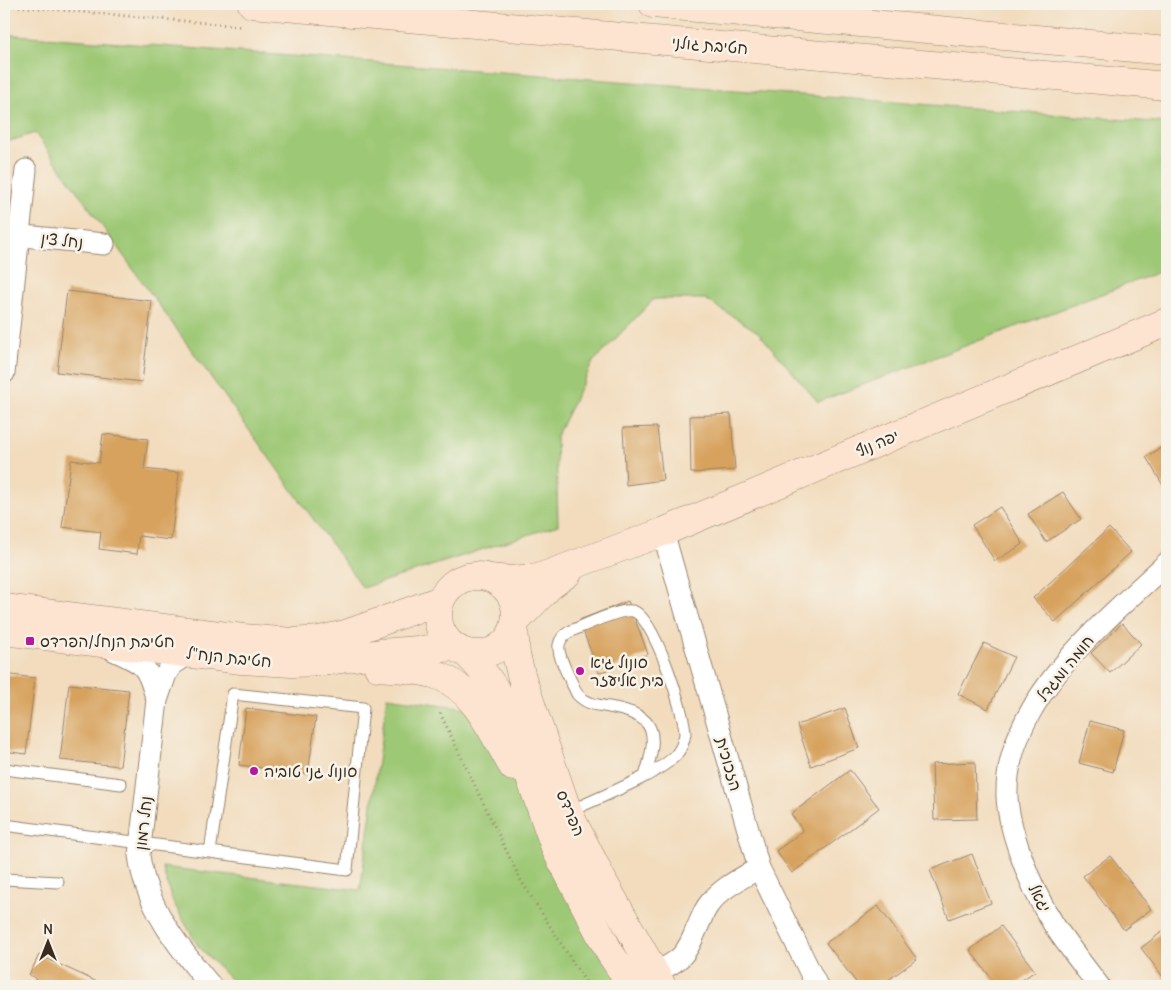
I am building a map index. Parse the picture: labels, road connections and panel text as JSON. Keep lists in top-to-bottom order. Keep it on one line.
{"streets":{"street":["חטיבת גולני","נחל צין","יפה נוף","חטיבת הנח\"ל","חומה ומגדל","הזכוכית","הפרדס","נחל רמון","יגאל"]},"crossings":[["יפה נוף","חטיבת הנח\"ל"],["יפה נוף","הזכוכית"],["יפה נוף","הפרדס"],["חטיבת הנח\"ל","הפרדס"],["חטיבת הנח\"ל","נחל רמון"],["חומה ומגדל","יגאל"]],"places":{"transit":["חטיבת הנחל/הפרדס"],"other":["סונול גיא בית אליעזר","סונול גני טוביה"]},"north":"top"}
